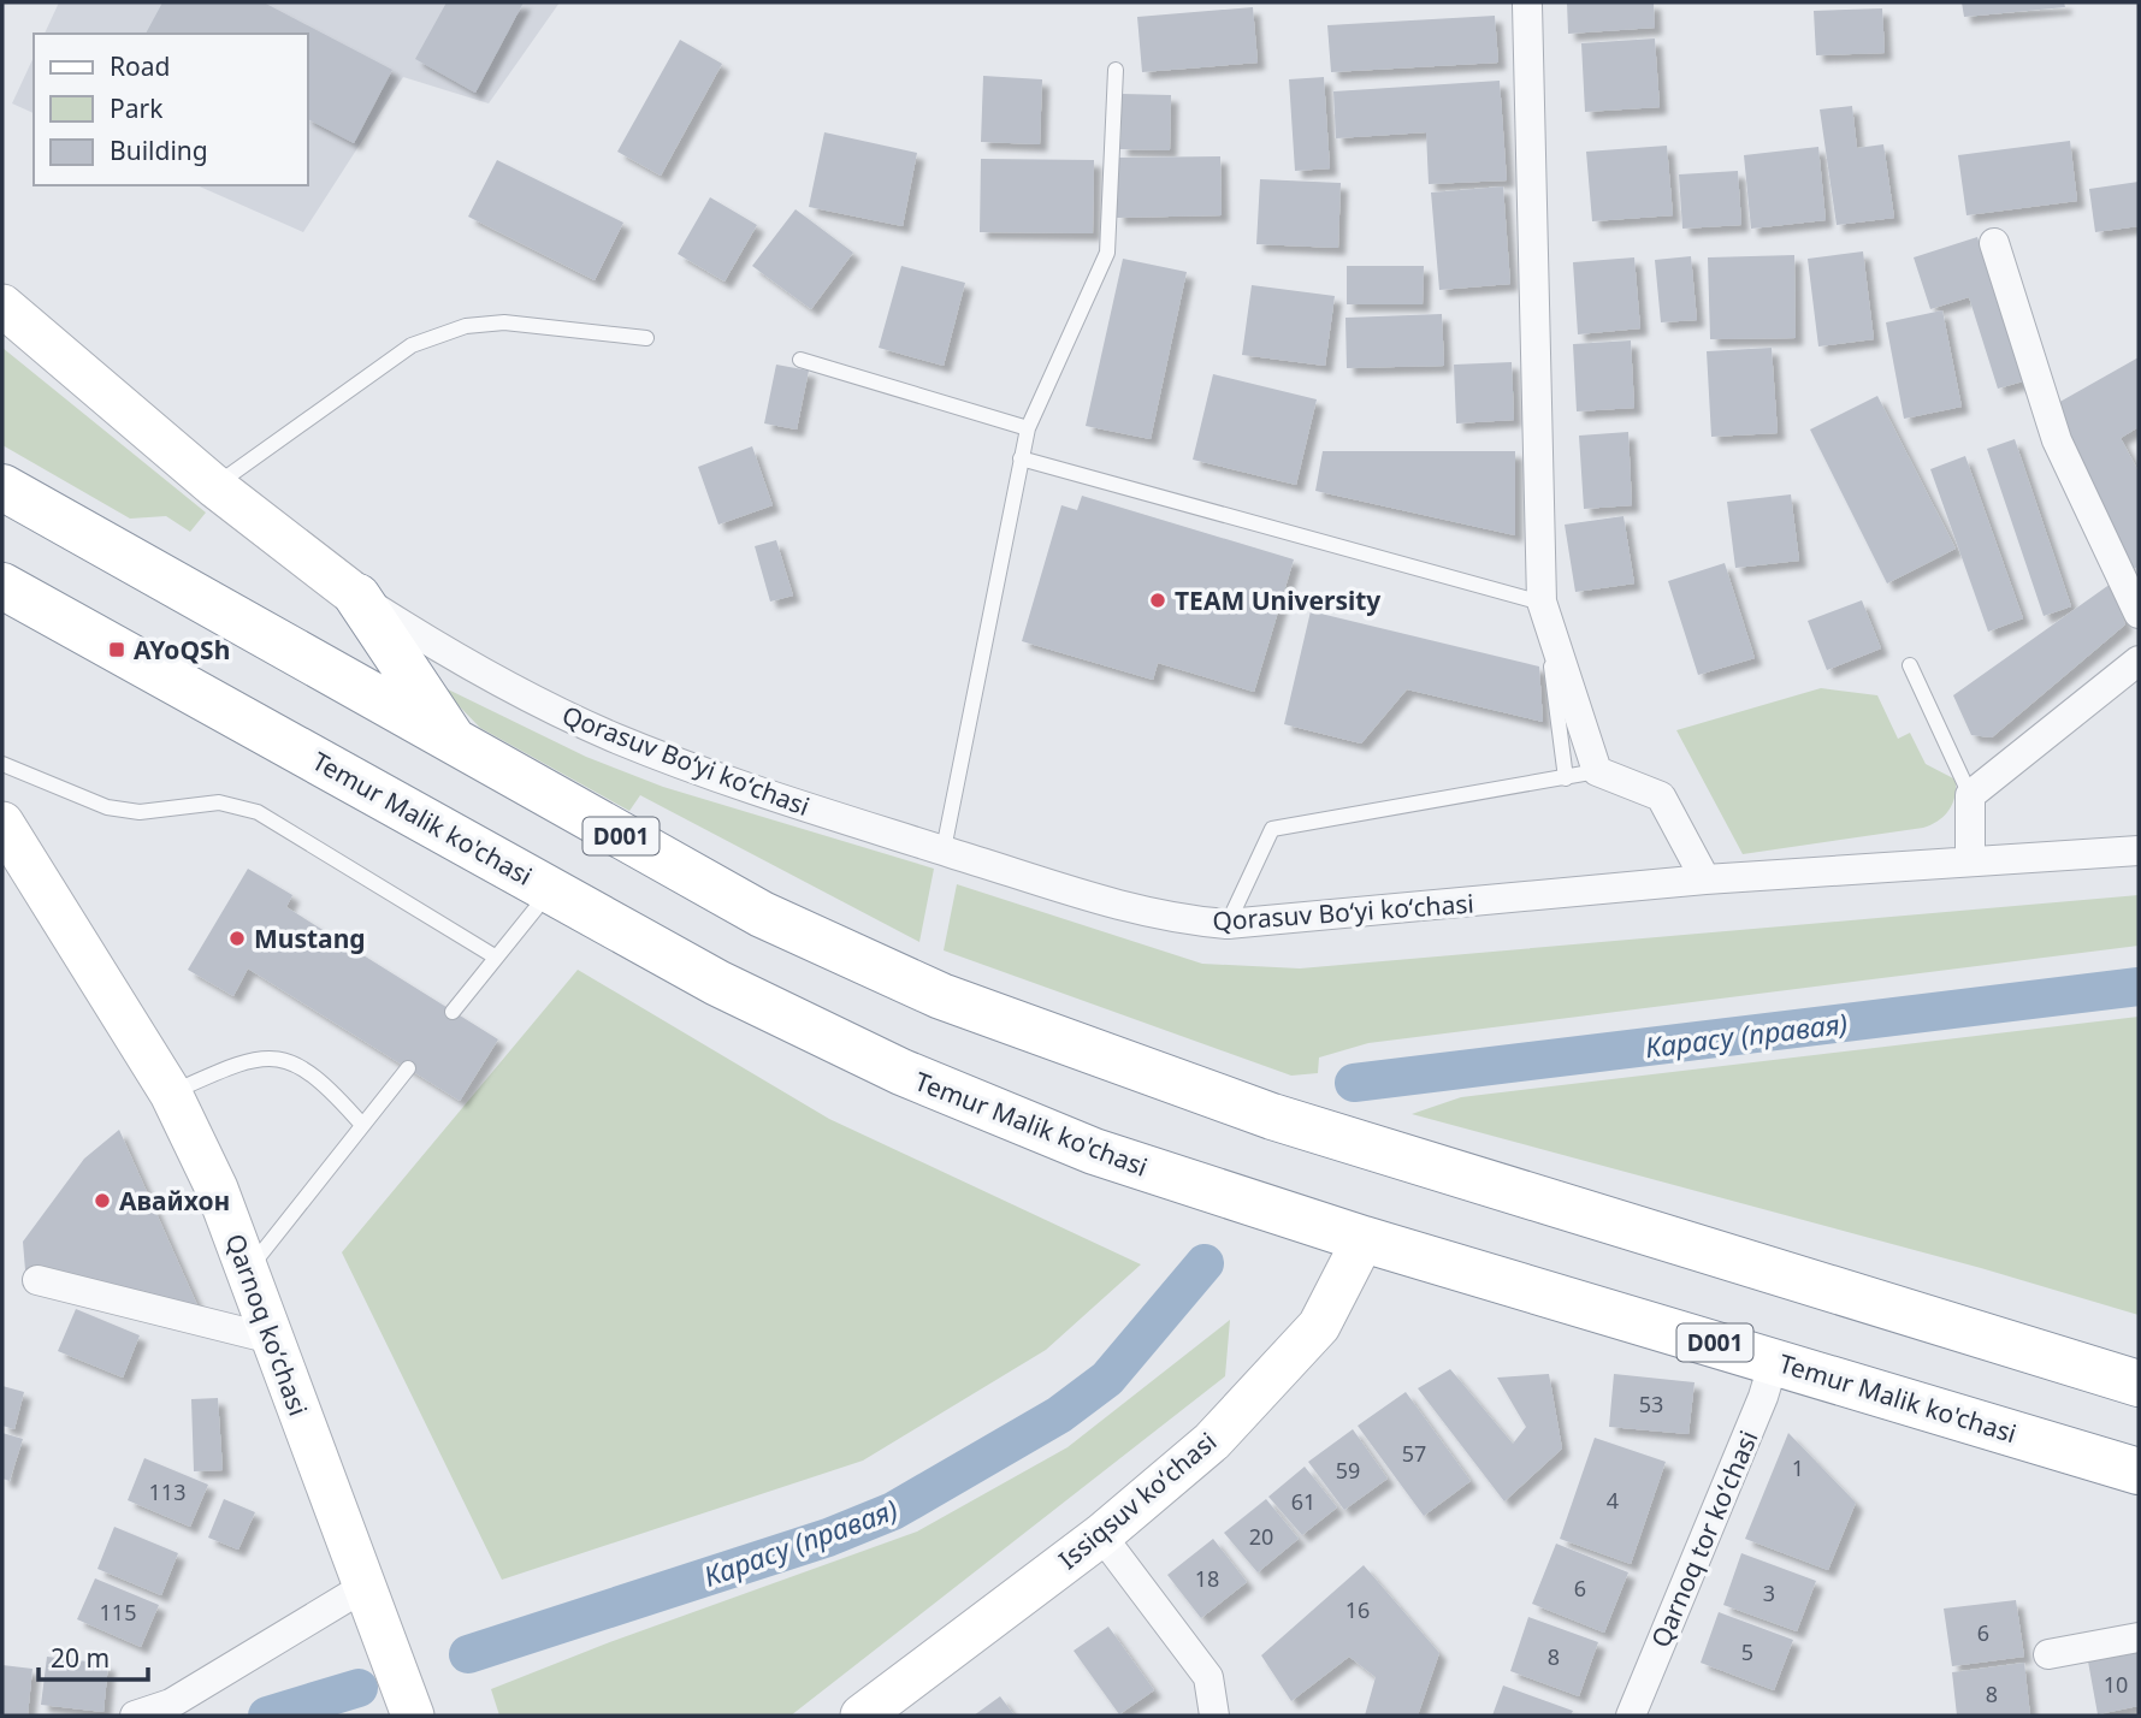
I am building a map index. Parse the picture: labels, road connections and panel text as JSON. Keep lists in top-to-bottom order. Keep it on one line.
{"streets":{"highway":["Temur Malik ko'chasi","D001"],"street":["Qorasuv Bo‘yi koʻchasi","Qarnoq koʻchasi","Issiqsuv koʻchasi","Qarnoq tor koʻchasi"]},"crossings":[["Temur Malik ko'chasi","Issiqsuv koʻchasi"],["Temur Malik ko'chasi","Qarnoq tor koʻchasi"]],"water":["Карасу (правая)"],"places":{"other":["TEAM University","Mustang","Авайхон"],"transit":["AYoQSh"]},"house_numbers":["53","57","1","59","113","4","61","20","18","6","3","16","115","6","5","8","10","8"],"legend":["Road","Park","Building"],"scale_bar":"20 m"}
